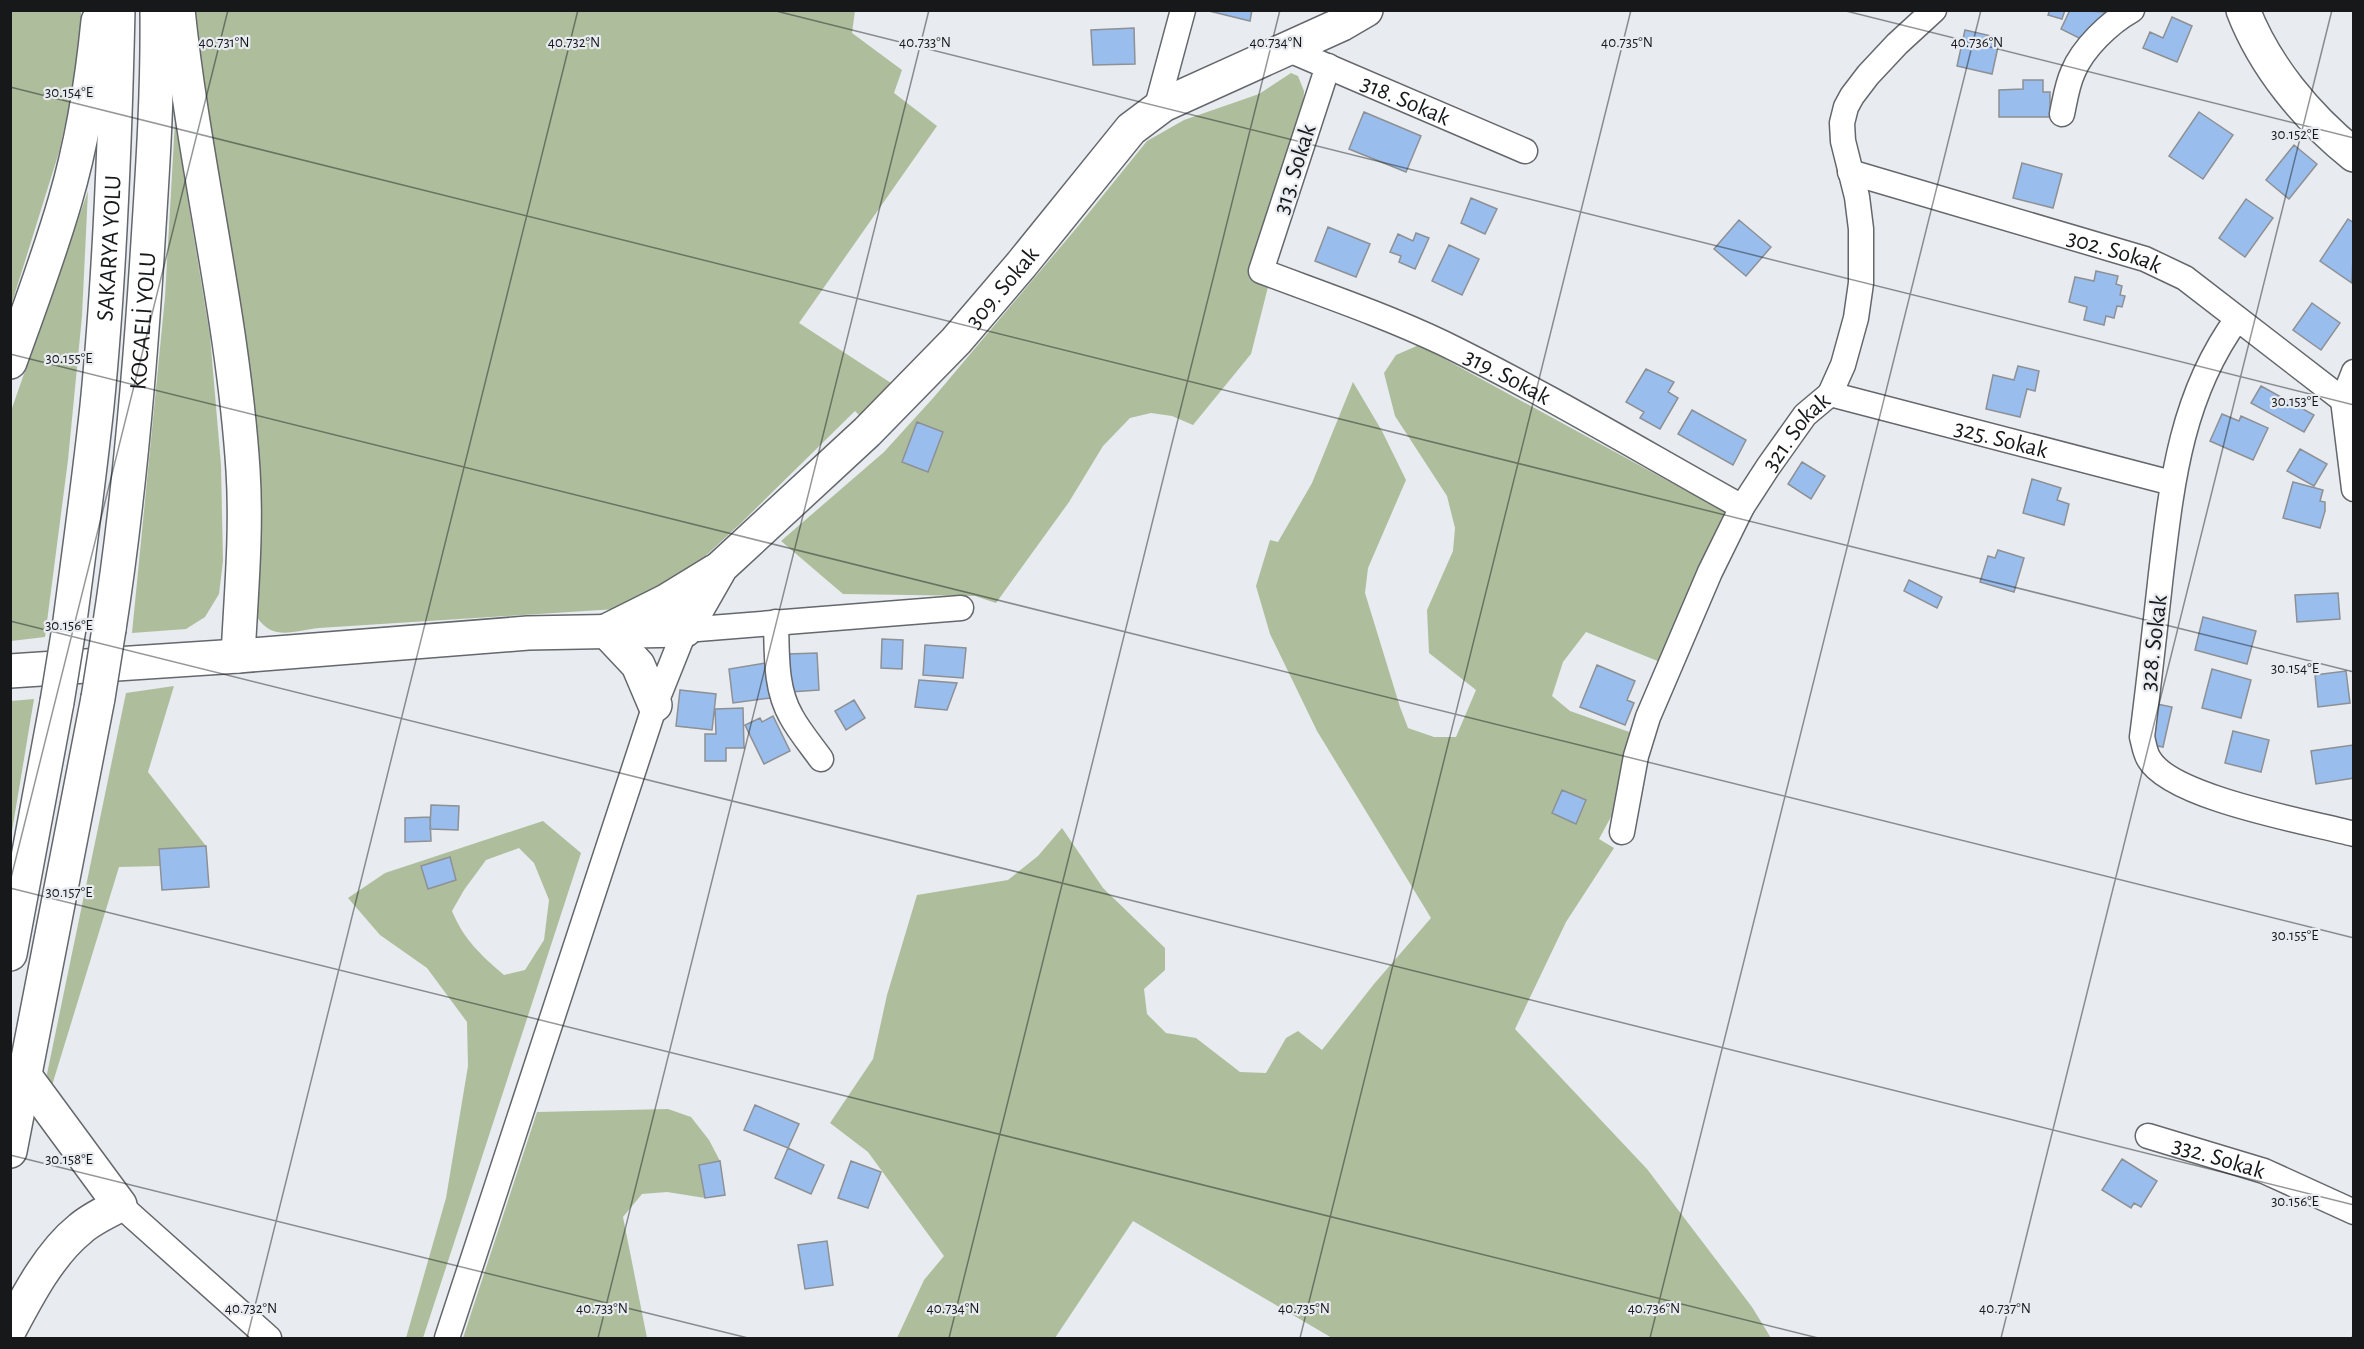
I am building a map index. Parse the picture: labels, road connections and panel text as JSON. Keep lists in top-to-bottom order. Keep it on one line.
{"streets":{"main road":["SAKARYA YOLU","309. Sokak","KOCAELİ YOLU"],"street":["318. Sokak","313. Sokak","302. Sokak","319. Sokak","321. Sokak","325. Sokak","328. Sokak","332. Sokak"]},"crossings":[["318. Sokak","313. Sokak"],["318. Sokak","309. Sokak"],["313. Sokak","319. Sokak"],["302. Sokak","321. Sokak"],["302. Sokak","328. Sokak"],["319. Sokak","321. Sokak"],["321. Sokak","325. Sokak"],["325. Sokak","328. Sokak"]],"coordinates":["40.731°N","40.732°N","40.733°N","40.734°N","40.735°N","40.736°N","30.154°E","30.152°E","30.155°E","30.153°E","30.156°E","30.157°E","30.158°E","40.737°N"]}
